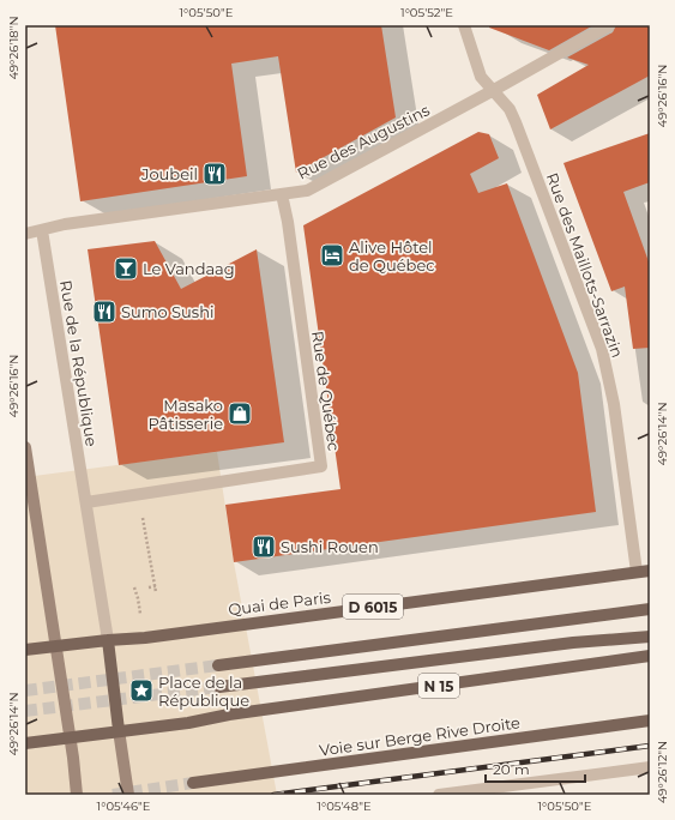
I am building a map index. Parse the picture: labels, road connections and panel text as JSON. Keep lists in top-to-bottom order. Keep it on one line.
{"streets":{"main road":["Quai de Paris","D 6015","N 15","Voie sur Berge Rive Droite"],"street":["Rue des Augustins","Rue des Maillots-Sarrazin","Rue de la République","Rue de Québec"]},"crossings":[["Rue des Augustins","Rue des Maillots-Sarrazin"],["Rue des Augustins","Rue de la République"],["Rue des Augustins","Rue de Québec"],["Rue des Maillots-Sarrazin","Quai de Paris"],["Rue de la République","Rue de Québec"],["Quai de Paris","D 6015"]],"places":{"restaurant":["Joubeil","Sumo Sushi","Sushi Rouen"],"hotel":["Alive Hôtel de Québec"],"bar":["Le Vandaag"],"shop":["Masako Pâtisserie"],"place":["Place de la République"]},"scale_bar":"20 m","coordinates":["1°05'50\"E","1°05'52\"E","49°26'18\"N","49°26'16\"N","49°26'14\"N","49°26'12\"N","1°05'46\"E","1°05'48\"E"]}
